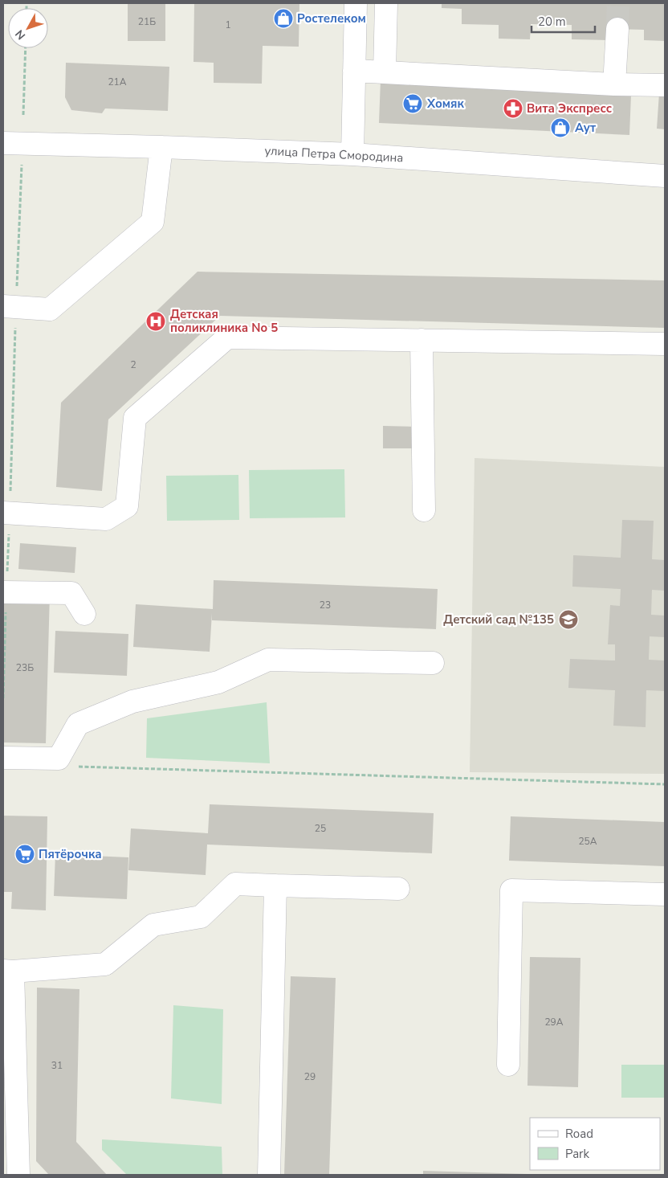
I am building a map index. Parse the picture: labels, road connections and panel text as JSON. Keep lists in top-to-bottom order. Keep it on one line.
{"streets":{"street":["улица Петра Смородина"]},"places":{"shop":["Ростелеком","Аут"],"supermarket":["Хомяк","Пятёрочка"],"pharmacy":["Вита Экспресс"],"hospital":["Детская поликлиника No 5"],"school or university":["Детский сад №135"]},"house_numbers":["21Б","1","21А","2","23","23Б","25","25А","29А","31","29"],"legend":["Road","Park"],"scale_bar":"20 m","north":"bottom left"}
